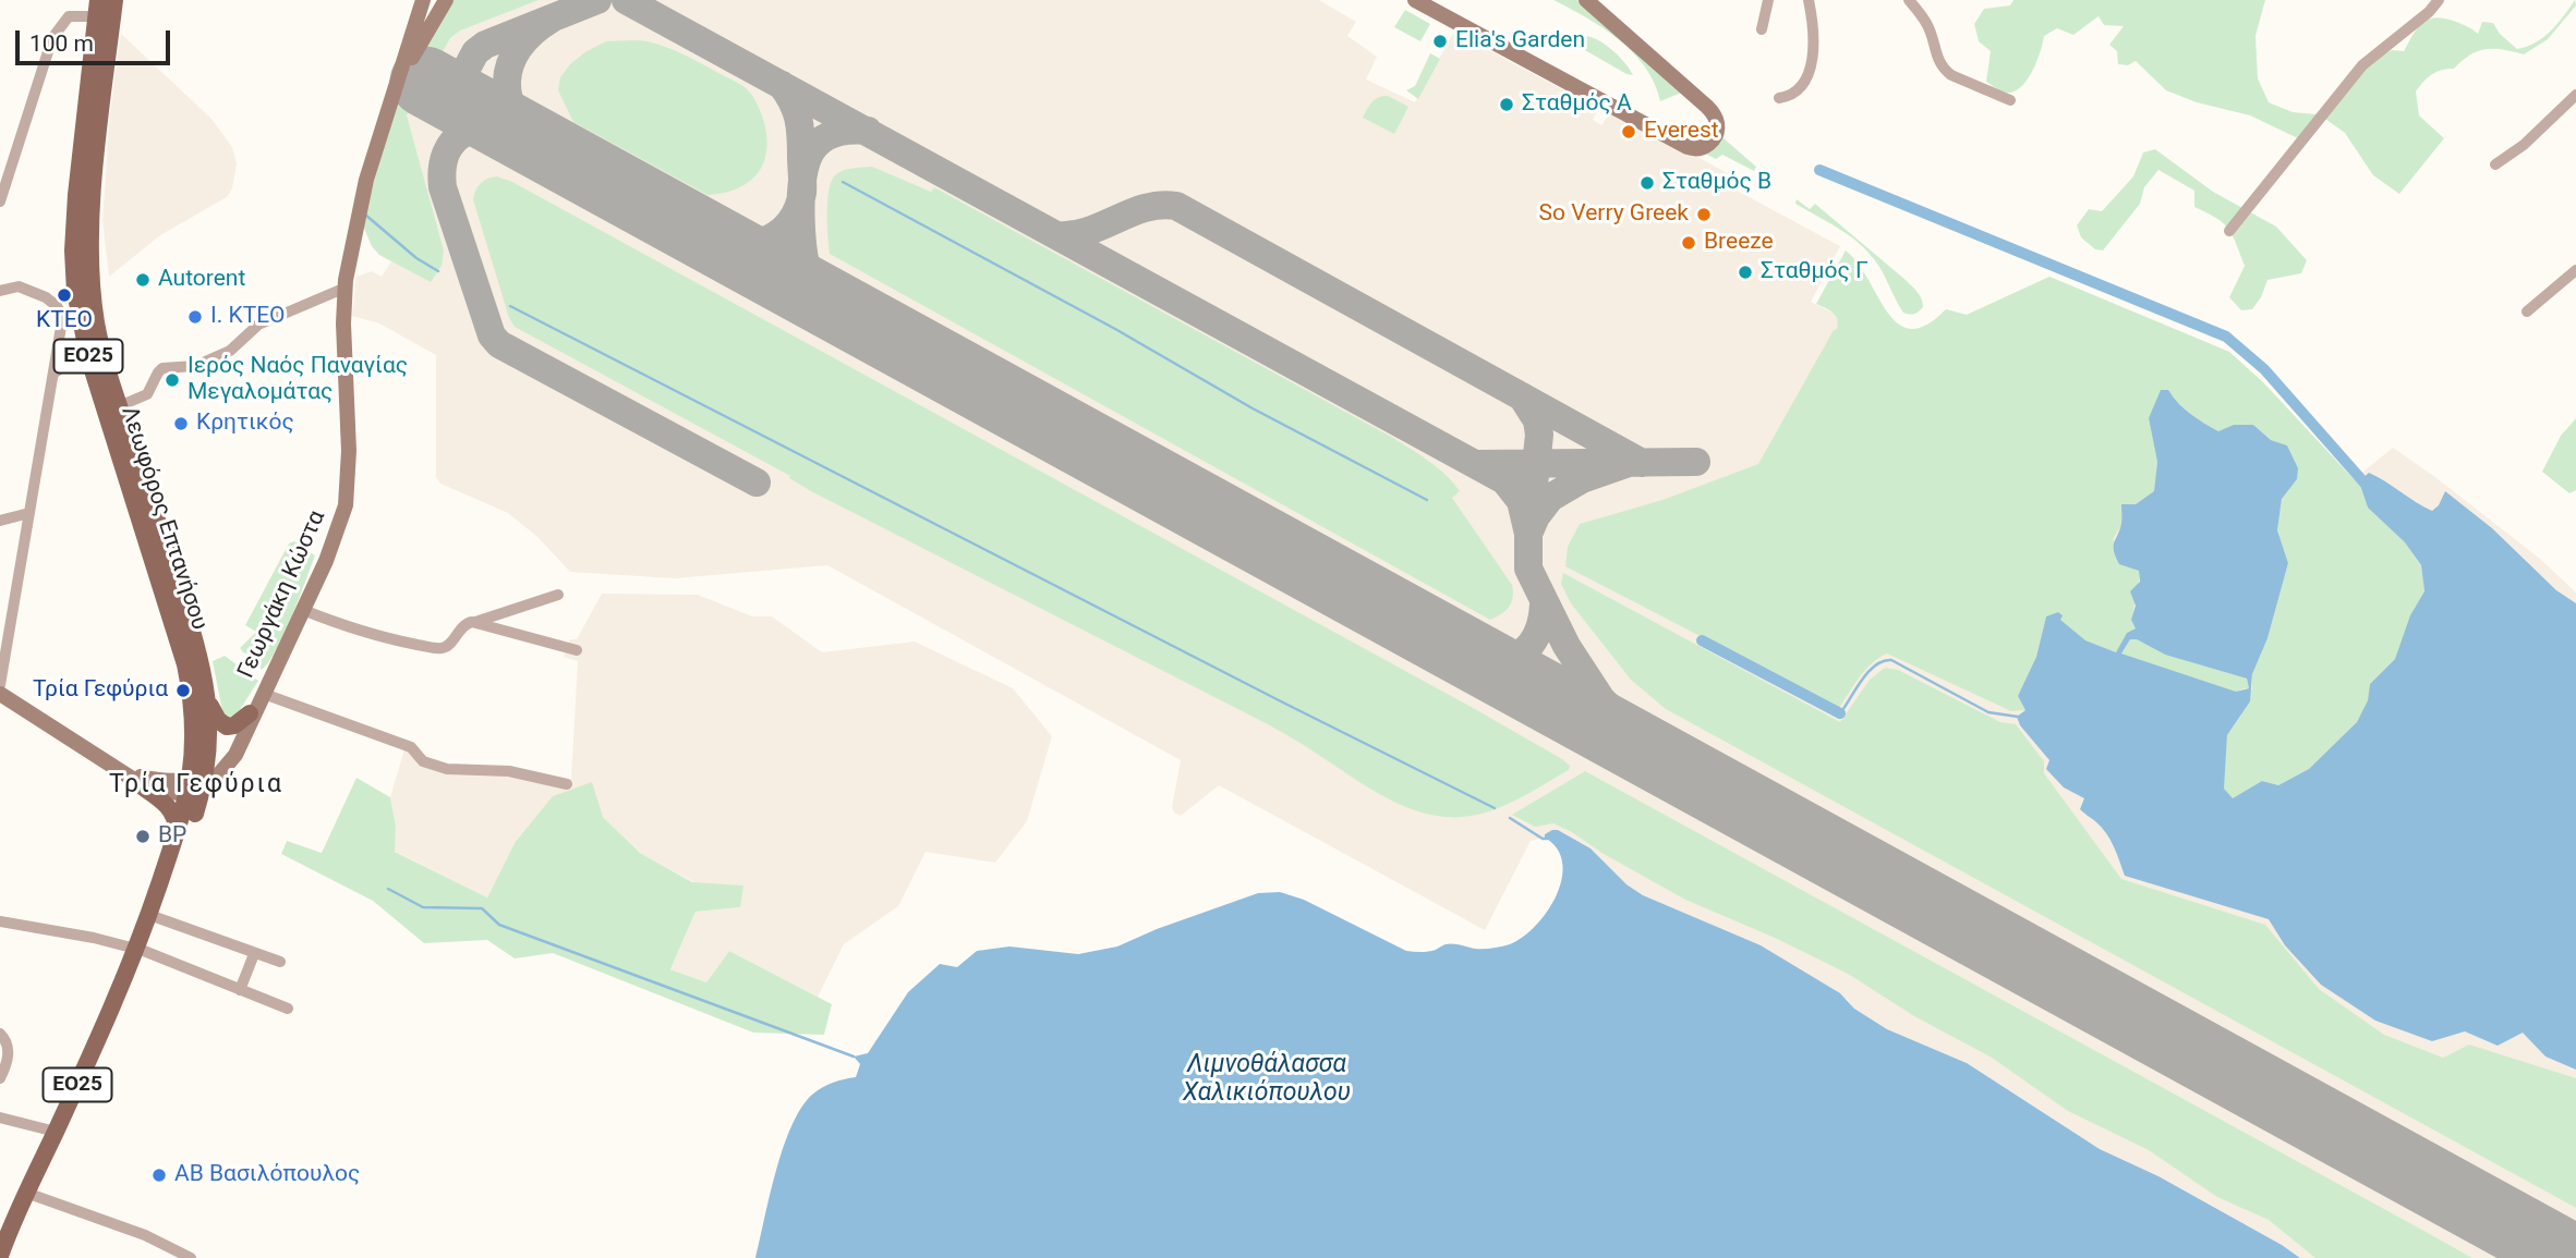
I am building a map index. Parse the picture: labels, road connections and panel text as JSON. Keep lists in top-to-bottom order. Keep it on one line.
{"streets":{"main road":["ΕΟ25","Λεωφόρος Επτανήσου","Γεωργάκη Κώστα"]},"crossings":[["ΕΟ25","Λεωφόρος Επτανήσου"],["ΕΟ25","Γεωργάκη Κώστα"],["Λεωφόρος Επτανήσου","Γεωργάκη Κώστα"]],"districts":["Τρία Γεφύρια"],"water":["Λιμνοθάλασσα Χαλικιόπουλου"],"places":["Elia's Garden","Σταθμός Α","Everest","Σταθμός B","So Verry Greek","Breeze","Σταθμός Γ","Autorent","ΚΤΕΟ","Ι. ΚΤΕΟ","Ιερός Ναός Παναγίας Μεγαλομάτας","Κρητικός","Τρία Γεφύρια","BP","ΑΒ Βασιλόπουλος"],"scale_bar":"100 m"}
